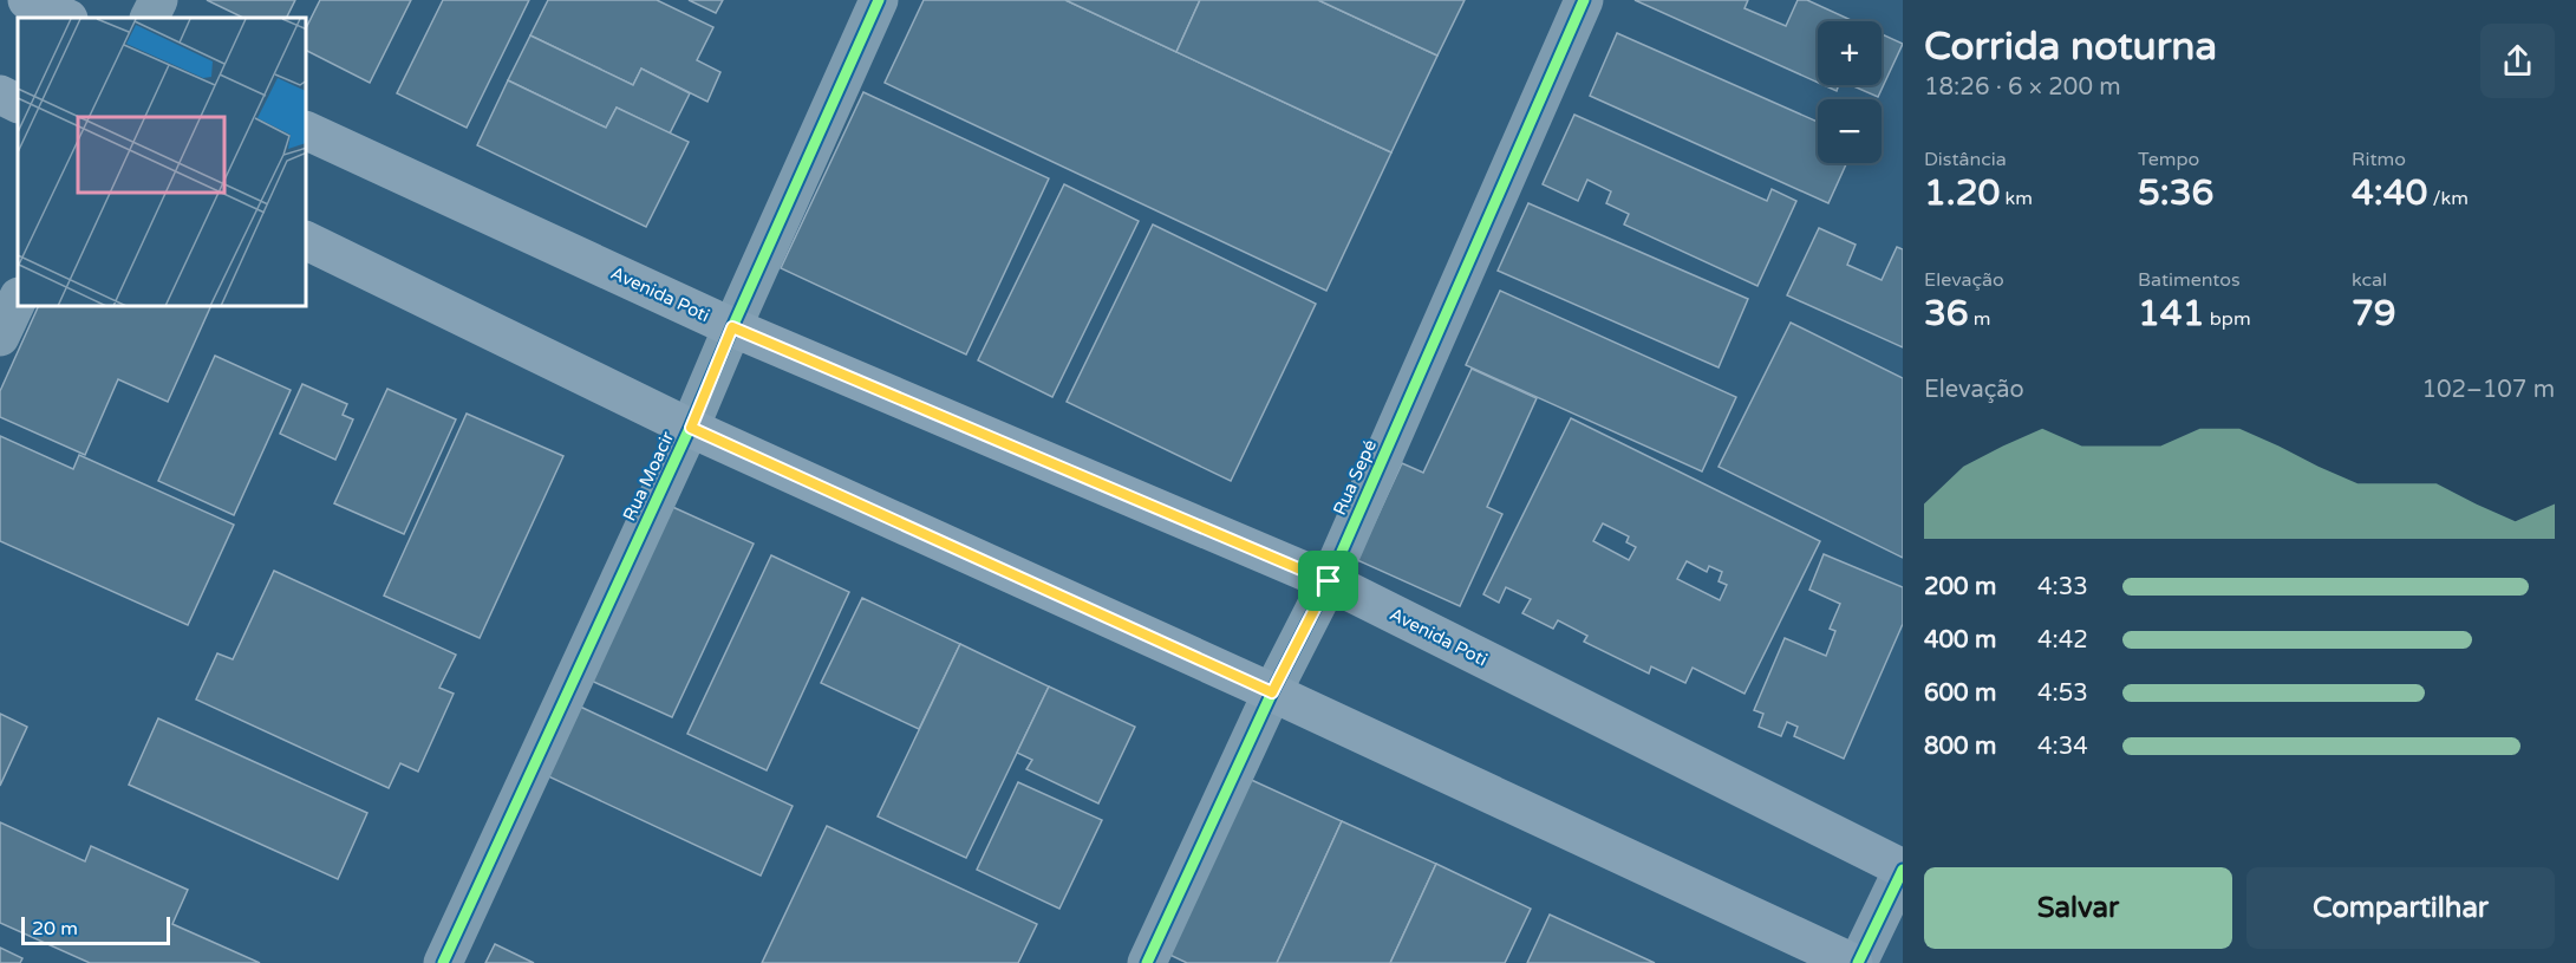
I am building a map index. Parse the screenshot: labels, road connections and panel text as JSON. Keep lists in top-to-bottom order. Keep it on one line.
{"streets":{"main road":["Avenida Poti"],"street":["Rua Moacir","Rua Sepé"]},"crossings":[["Avenida Poti","Rua Moacir"],["Avenida Poti","Rua Sepé"]],"scale_bar":"20 m","page":{"heading":["Corrida noturna","18:26 · 6 × 200 m"],"map_buttons":["+","−"],"stats":[["Distância","1.20 km"],["Tempo","5:36"],["Ritmo","4:40 /km"],["Elevação","36 m"],["Batimentos","141 bpm"],["kcal","79"]],"chart":["Elevação","102–107 m"],"list":[{"name":"200 m","note":"4:33"},{"name":"400 m","note":"4:42"},{"name":"600 m","note":"4:53"},{"name":"800 m","note":"4:34"}],"buttons":["Salvar","Compartilhar"],"scale":"20 m"}}
